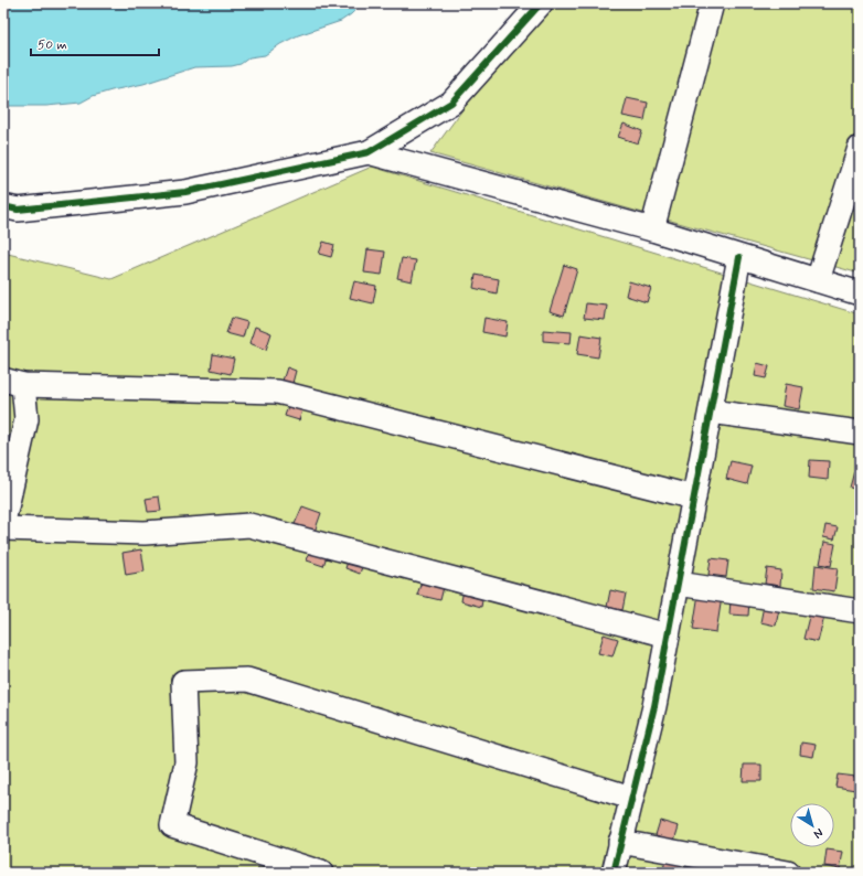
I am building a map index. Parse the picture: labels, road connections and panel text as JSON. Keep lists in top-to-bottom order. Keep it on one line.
{"scale_bar":"50 m","north":"bottom right"}
